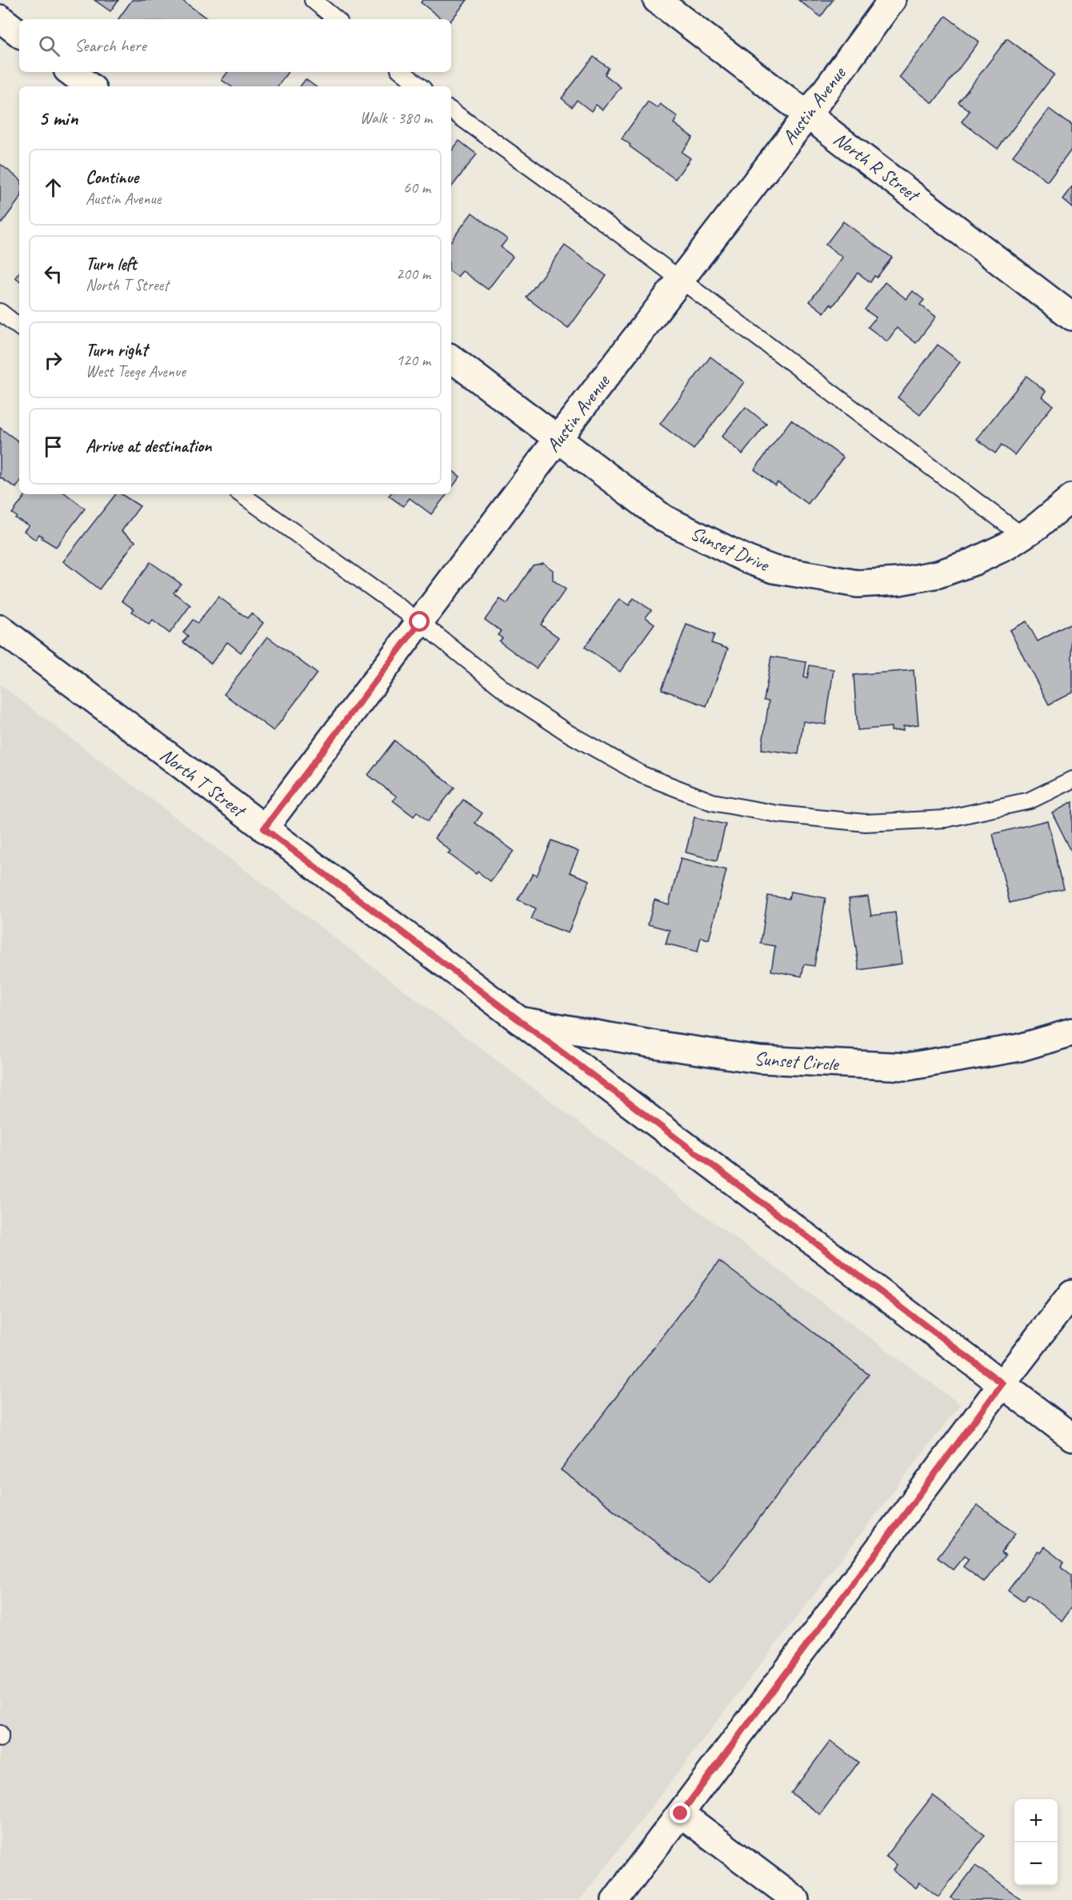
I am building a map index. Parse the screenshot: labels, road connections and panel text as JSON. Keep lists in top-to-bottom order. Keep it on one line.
{"streets":{"street":["Austin Avenue","North R Street","Sunset Drive","North T Street","Sunset Circle"]},"crossings":[["Austin Avenue","North R Street"],["Austin Avenue","Sunset Drive"],["Austin Avenue","North T Street"],["North T Street","Sunset Circle"]],"page":{"search":"Search here","heading":["5 min","Walk · 380 m"],"list":[["Continue","Austin Avenue","60 m"],["Turn left","North T Street","200 m"],["Turn right","West Teege Avenue","120 m"],"Arrive at destination"],"map_buttons":["+","−"]}}
